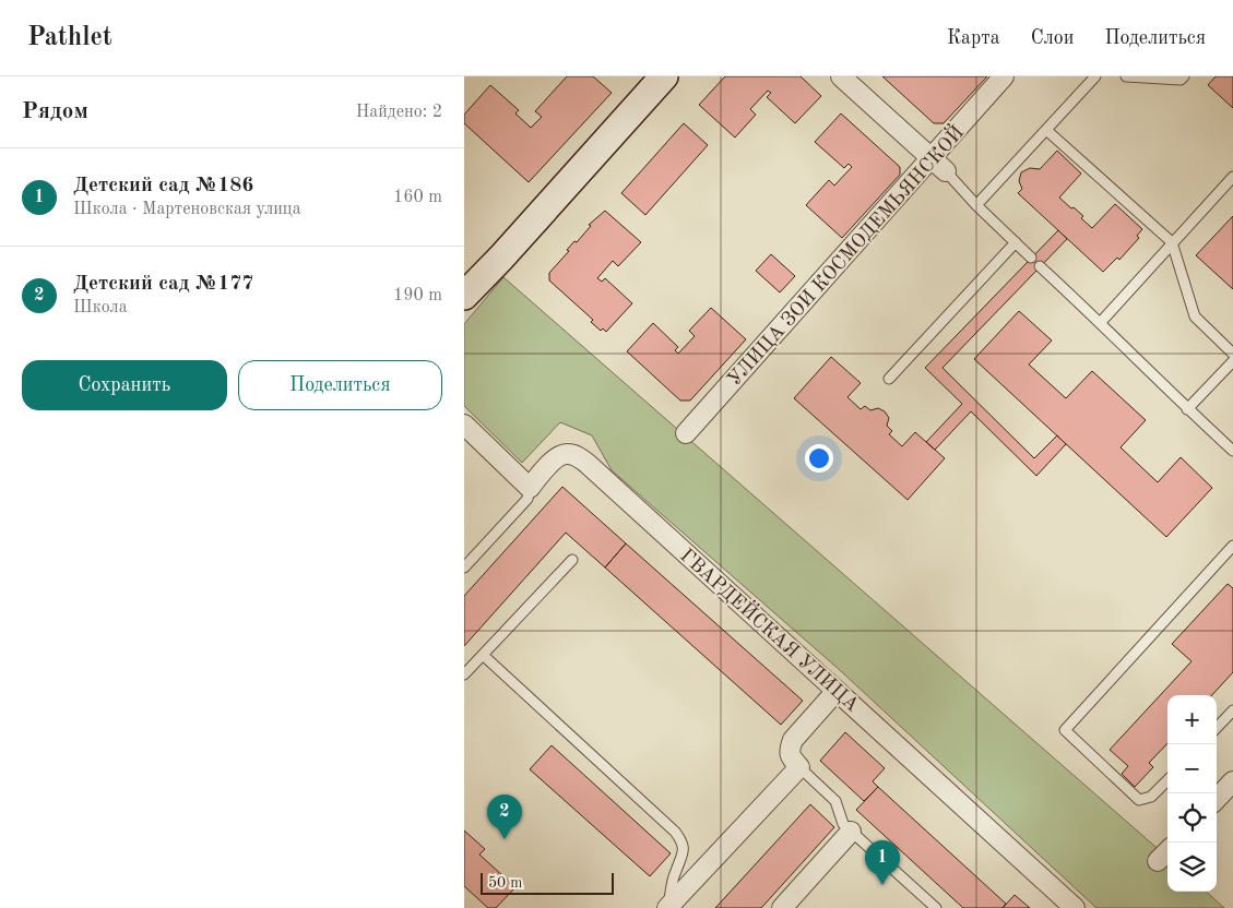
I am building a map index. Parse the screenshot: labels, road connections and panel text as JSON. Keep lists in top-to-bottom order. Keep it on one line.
{"streets":{"street":["УЛИЦА ЗОИ КОСМОДЕМЬЯНСКОЙ","ГВАРДЕЙСКАЯ УЛИЦА"]},"scale_bar":"50 m","page":{"header":"Pathlet","nav":["Карта","Слои","Поделиться"],"heading":["Рядом","Найдено: 2"],"list":[{"mark":"1","name":"Детский сад №186","note":"Школа · Мартеновская улица","value":"160 m"},{"mark":"2","name":"Детский сад №177","note":"Школа","value":"190 m"}],"buttons":["Сохранить","Поделиться"],"map_buttons":["+","−"],"pins":["2","1"],"scale":"50 m"}}
